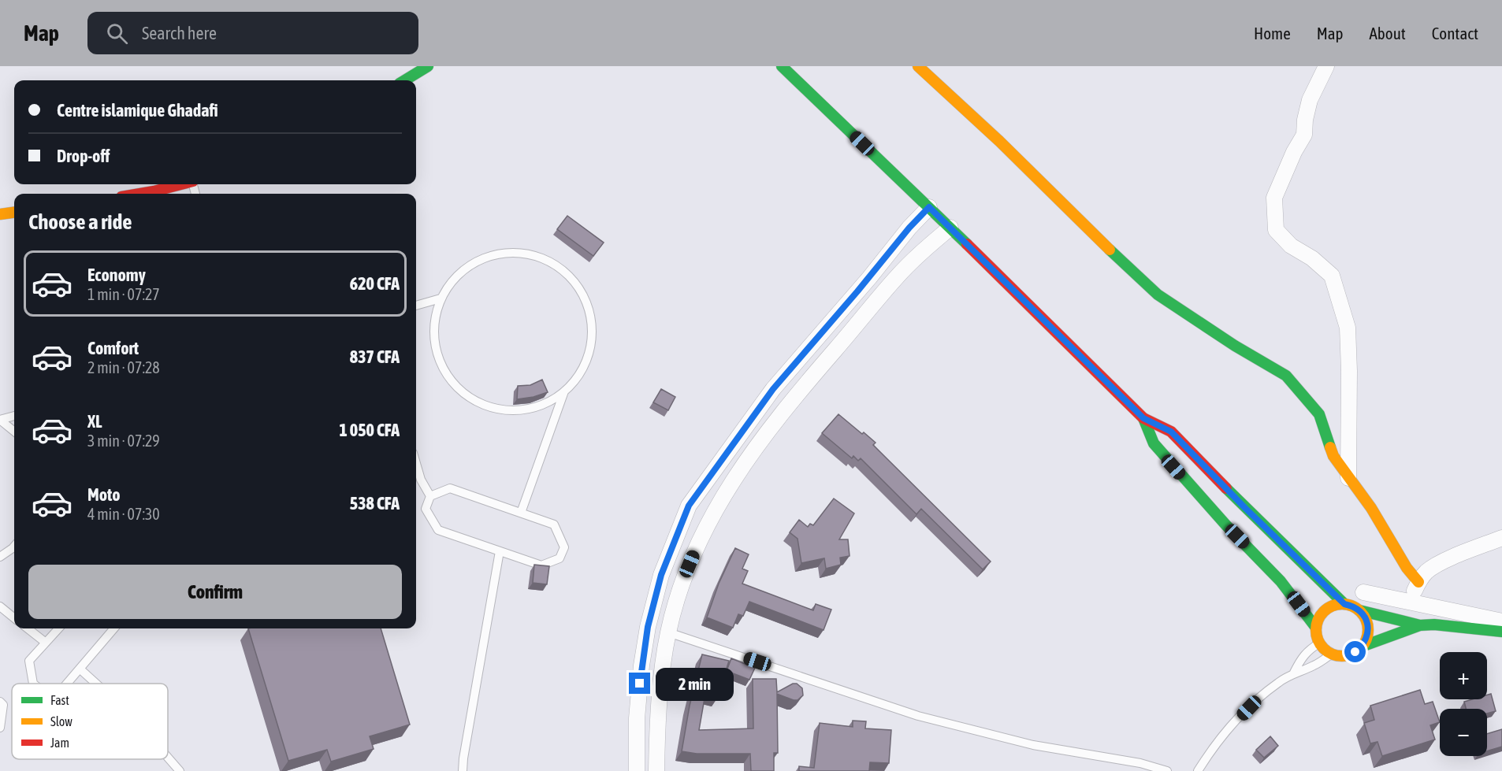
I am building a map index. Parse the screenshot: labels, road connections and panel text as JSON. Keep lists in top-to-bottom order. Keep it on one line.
{"legend":["Fast","Slow","Jam"],"page":{"header":"Map","search":"Search here","nav":["Home","Map","About","Contact"],"banner":["Centre islamique Ghadafi","Drop-off"],"heading":"Choose a ride","list":[{"name":"Economy","note":"1 min · 07:27","value":"620 CFA"},{"name":"Comfort","note":"2 min · 07:28","value":"837 CFA"},{"name":"XL","note":"3 min · 07:29","value":"1 050 CFA"},{"name":"Moto","note":"4 min · 07:30","value":"538 CFA"}],"buttons":"Confirm","map_buttons":["+","−"],"bubble":"2 min"}}
